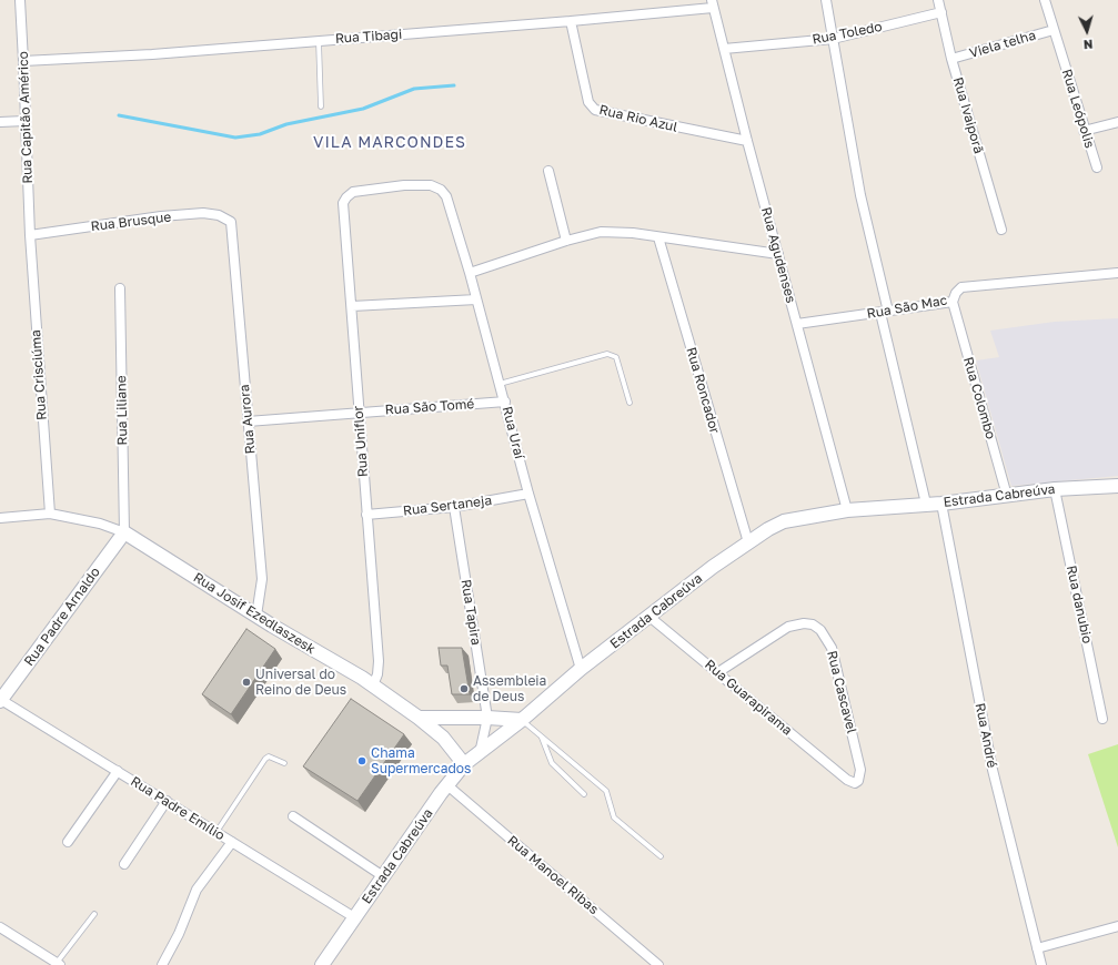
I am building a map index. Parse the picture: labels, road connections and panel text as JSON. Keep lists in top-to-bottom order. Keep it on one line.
{"streets":{"main road":["Estrada Cabreúva","Rua Josif Ezedlaszesk","Rua Padre Arnaldo"],"street":["Rua Toledo","Rua Tibagi","Viela telha","Rua Leópolis","Rua Ivaiporã","Rua Capitão Américo","Rua Rio Azul","Rua Brusque","Rua Agudenses","Rua São Mac","Rua Crisciúma","Rua Roncador","Rua Colombo","Rua São Tomé","Rua Liliane","Rua Aurora","Rua Uraí","Rua Uniflor","Rua Sertaneja","Rua danubio","Rua Tapira","Rua Cascavel","Rua Guarapirama","Rua André","Rua Padre Emílio","Rua Manoel Ribas"]},"crossings":[["Rua Toledo","Rua Ivaiporã"],["Rua Toledo","Rua Agudenses"],["Rua Tibagi","Rua Capitão Américo"],["Rua Tibagi","Rua Rio Azul"],["Rua Tibagi","Rua Agudenses"],["Viela telha","Rua Leópolis"],["Viela telha","Rua Ivaiporã"],["Rua Capitão Américo","Rua Brusque"],["Rua Capitão Américo","Rua Crisciúma"],["Rua Rio Azul","Rua Agudenses"],["Rua Brusque","Rua Crisciúma"],["Rua Brusque","Rua Aurora"],["Rua Agudenses","Rua São Mac"],["Rua Agudenses","Estrada Cabreúva"],["Rua São Mac","Rua Colombo"],["Rua Roncador","Estrada Cabreúva"],["Rua Colombo","Estrada Cabreúva"],["Rua São Tomé","Rua Aurora"],["Rua São Tomé","Rua Uraí"],["Rua São Tomé","Rua Uniflor"],["Rua Liliane","Rua Josif Ezedlaszesk"],["Rua Liliane","Rua Padre Arnaldo"],["Rua Aurora","Rua Josif Ezedlaszesk"],["Rua Uraí","Rua Uniflor"],["Rua Uraí","Estrada Cabreúva"],["Rua Uraí","Rua Sertaneja"],["Rua Uniflor","Rua Sertaneja"],["Rua Uniflor","Rua Josif Ezedlaszesk"],["Estrada Cabreúva","Rua danubio"],["Estrada Cabreúva","Rua Josif Ezedlaszesk"],["Estrada Cabreúva","Rua Guarapirama"],["Estrada Cabreúva","Rua André"],["Estrada Cabreúva","Rua Padre Emílio"],["Estrada Cabreúva","Rua Manoel Ribas"],["Rua Sertaneja","Rua Tapira"],["Rua Josif Ezedlaszesk","Rua Padre Arnaldo"],["Rua Padre Arnaldo","Rua Padre Emílio"],["Rua Cascavel","Rua Guarapirama"]],"districts":["VILA MARCONDES"],"places":["Universal do Reino de Deus","Assembleia de Deus","Chama Supermercados"],"north":"bottom"}
